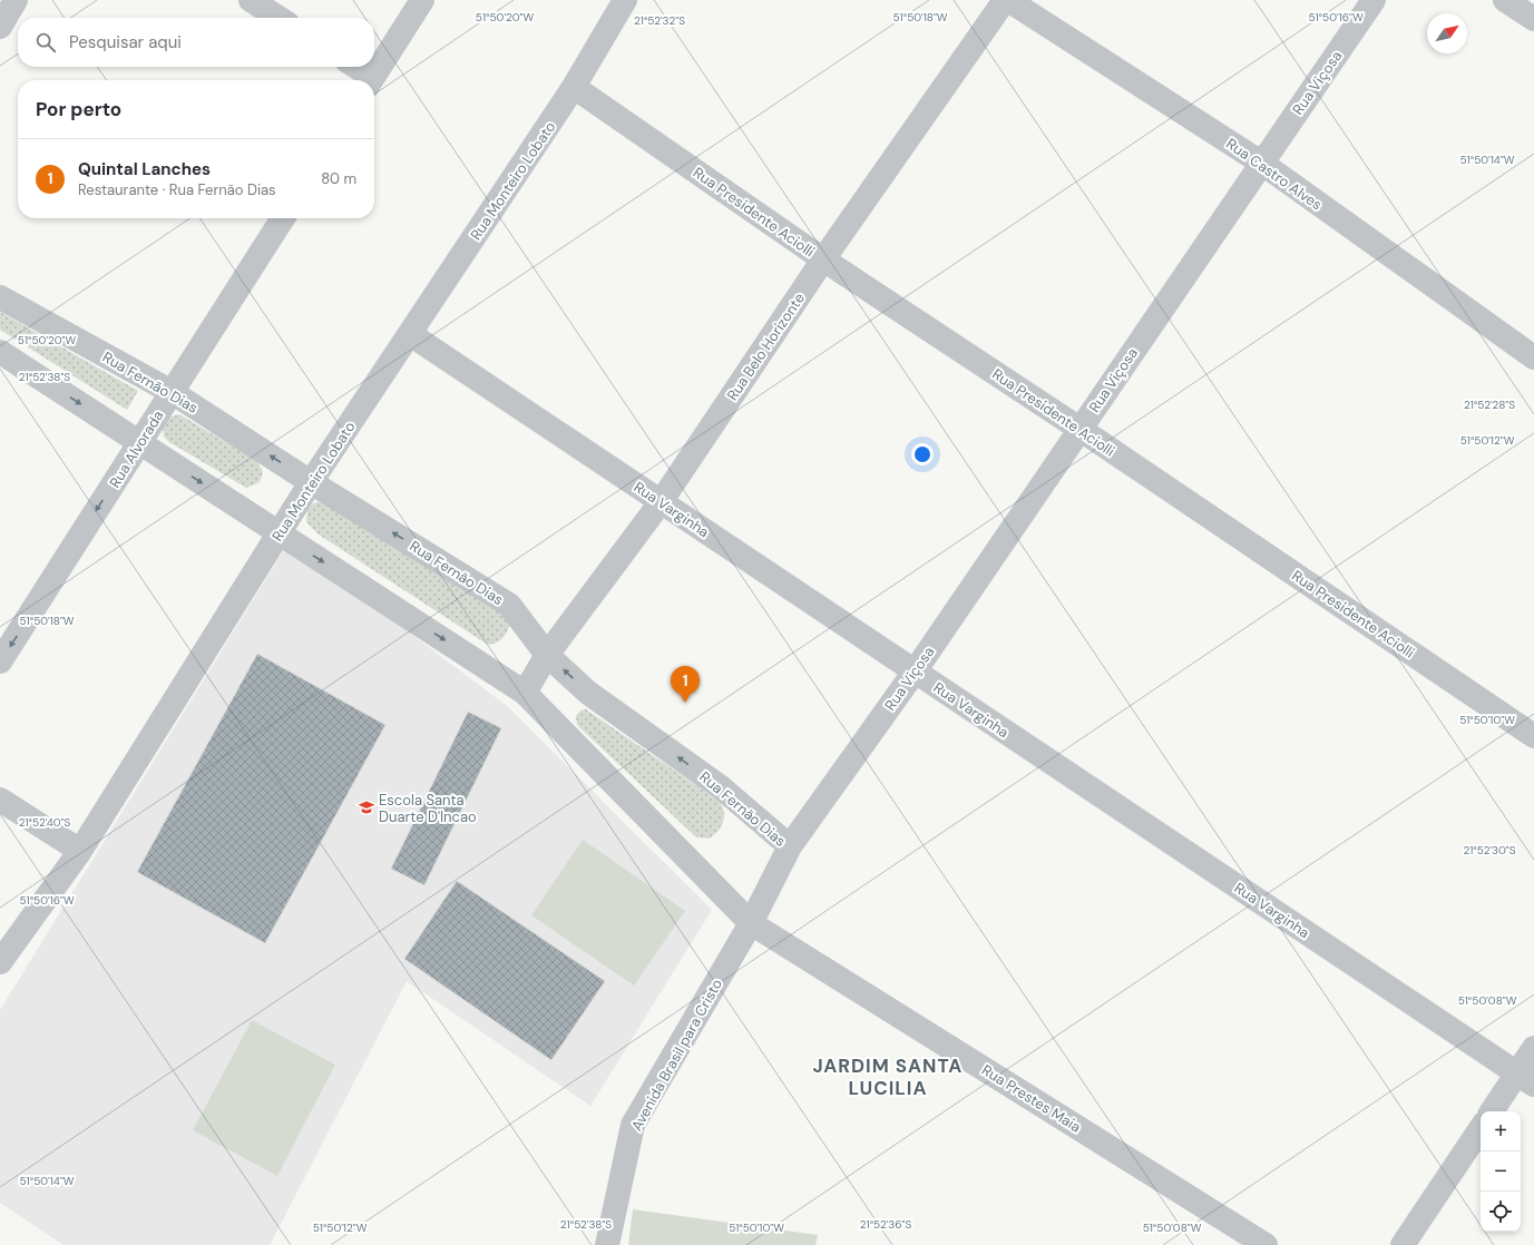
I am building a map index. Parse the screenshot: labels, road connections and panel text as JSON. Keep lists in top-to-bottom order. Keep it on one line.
{"streets":{"street":["Rua Viçosa","Rua Castro Alves","Rua Monteiro Lobato","Rua Presidente Aciolli","Rua Belo Horizonte","Rua Fernão Dias","Rua Alvorada","Rua Varginha","Avenida Brasil para Cristo","Rua Prestes Maia"]},"crossings":[["Rua Viçosa","Rua Castro Alves"],["Rua Viçosa","Rua Presidente Aciolli"],["Rua Viçosa","Rua Fernão Dias"],["Rua Viçosa","Rua Varginha"],["Rua Castro Alves","Rua Belo Horizonte"],["Rua Monteiro Lobato","Rua Presidente Aciolli"],["Rua Monteiro Lobato","Rua Fernão Dias"],["Rua Monteiro Lobato","Rua Varginha"],["Rua Presidente Aciolli","Rua Belo Horizonte"],["Rua Belo Horizonte","Rua Fernão Dias"],["Rua Belo Horizonte","Rua Varginha"],["Rua Fernão Dias","Rua Alvorada"],["Rua Fernão Dias","Avenida Brasil para Cristo"],["Rua Fernão Dias","Rua Prestes Maia"],["Avenida Brasil para Cristo","Rua Prestes Maia"]],"one_way":["Rua Alvorada"],"districts":["JARDIM SANTA LUCILIA"],"places":{"school or university":["Escola Santa Duarte D'Incao"]},"north":"top right","page":{"search":"Pesquisar aqui","heading":"Por perto","list":[{"mark":"1","name":"Quintal Lanches","note":"Restaurante · Rua Fernão Dias","value":"80 m"}],"pins":"1","map_buttons":["+","−"]},"coordinates":["51°50'20\"W","51°50'18\"W","51°50'16\"W","21°52'32\"S","51°50'14\"W","21°52'38\"S","21°52'28\"S","51°50'12\"W","51°50'10\"W","21°52'40\"S","21°52'30\"S","51°50'08\"W","21°52'36\"S"]}
